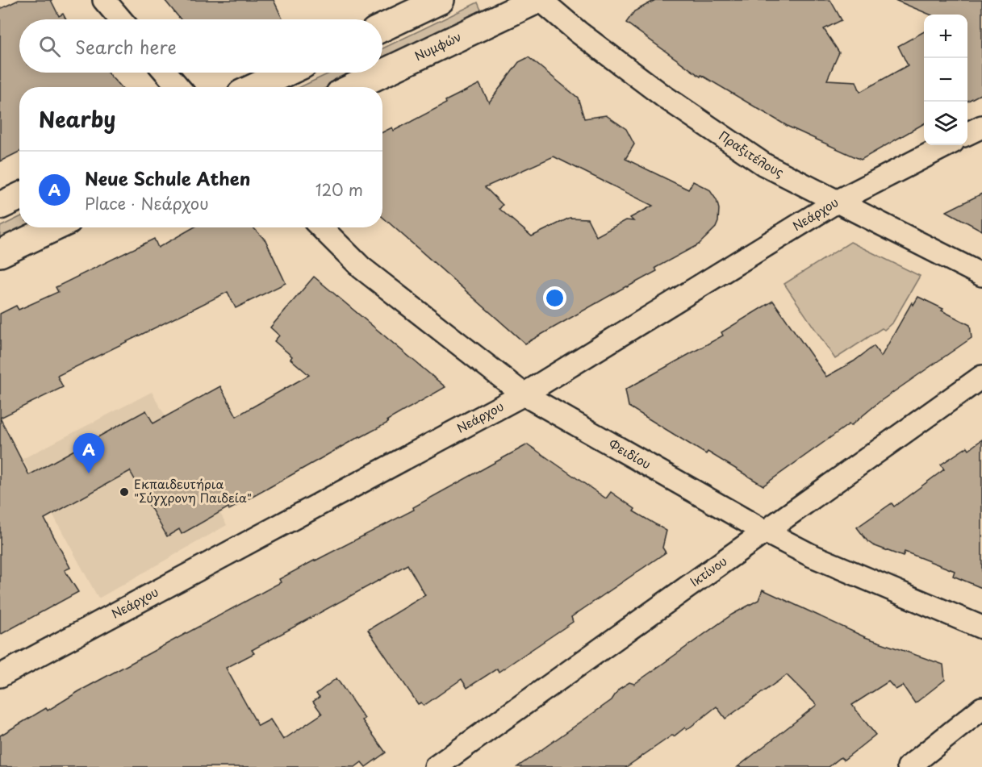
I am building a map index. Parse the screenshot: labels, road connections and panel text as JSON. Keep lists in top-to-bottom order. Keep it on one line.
{"streets":{"street":["Νυμφών","Πραξιτέλους","Νεάρχου","Φειδίου","Ικτίνου"]},"crossings":[["Νυμφών","Πραξιτέλους"],["Πραξιτέλους","Νεάρχου"],["Νεάρχου","Φειδίου"],["Φειδίου","Ικτίνου"]],"places":["Εκπαιδευτήρια \"Σύγχρονη Παιδεία\""],"page":{"map_buttons":["+","−"],"search":"Search here","heading":"Nearby","list":[{"mark":"A","name":"Neue Schule Athen","note":"Place · Νεάρχου","value":"120 m"}],"pins":"A"}}
